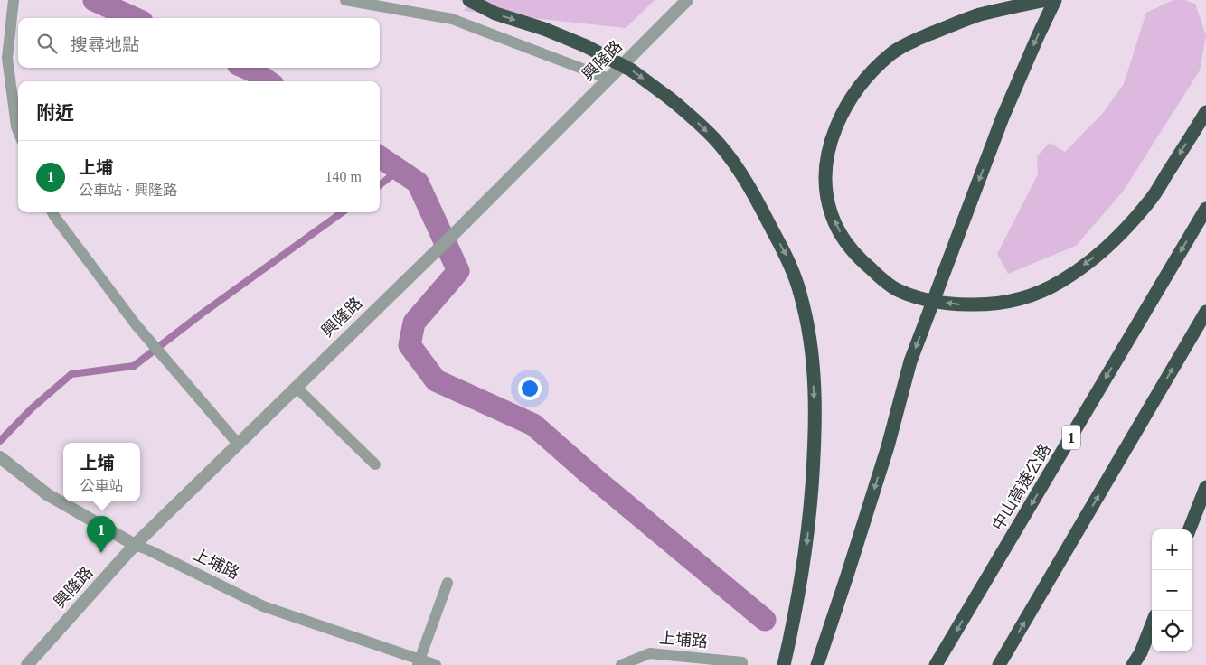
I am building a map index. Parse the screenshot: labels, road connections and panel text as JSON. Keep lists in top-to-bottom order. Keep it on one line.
{"streets":{"highway":["1","中山高速公路"],"street":["興隆路","上埔路"]},"crossings":[["興隆路","上埔路"]],"page":{"search":"搜尋地點","heading":"附近","list":[{"mark":"1","name":"上埔","note":"公車站 · 興隆路","value":"140 m"}],"popup":["上埔","公車站"],"pins":"1","map_buttons":["+","−"]}}
